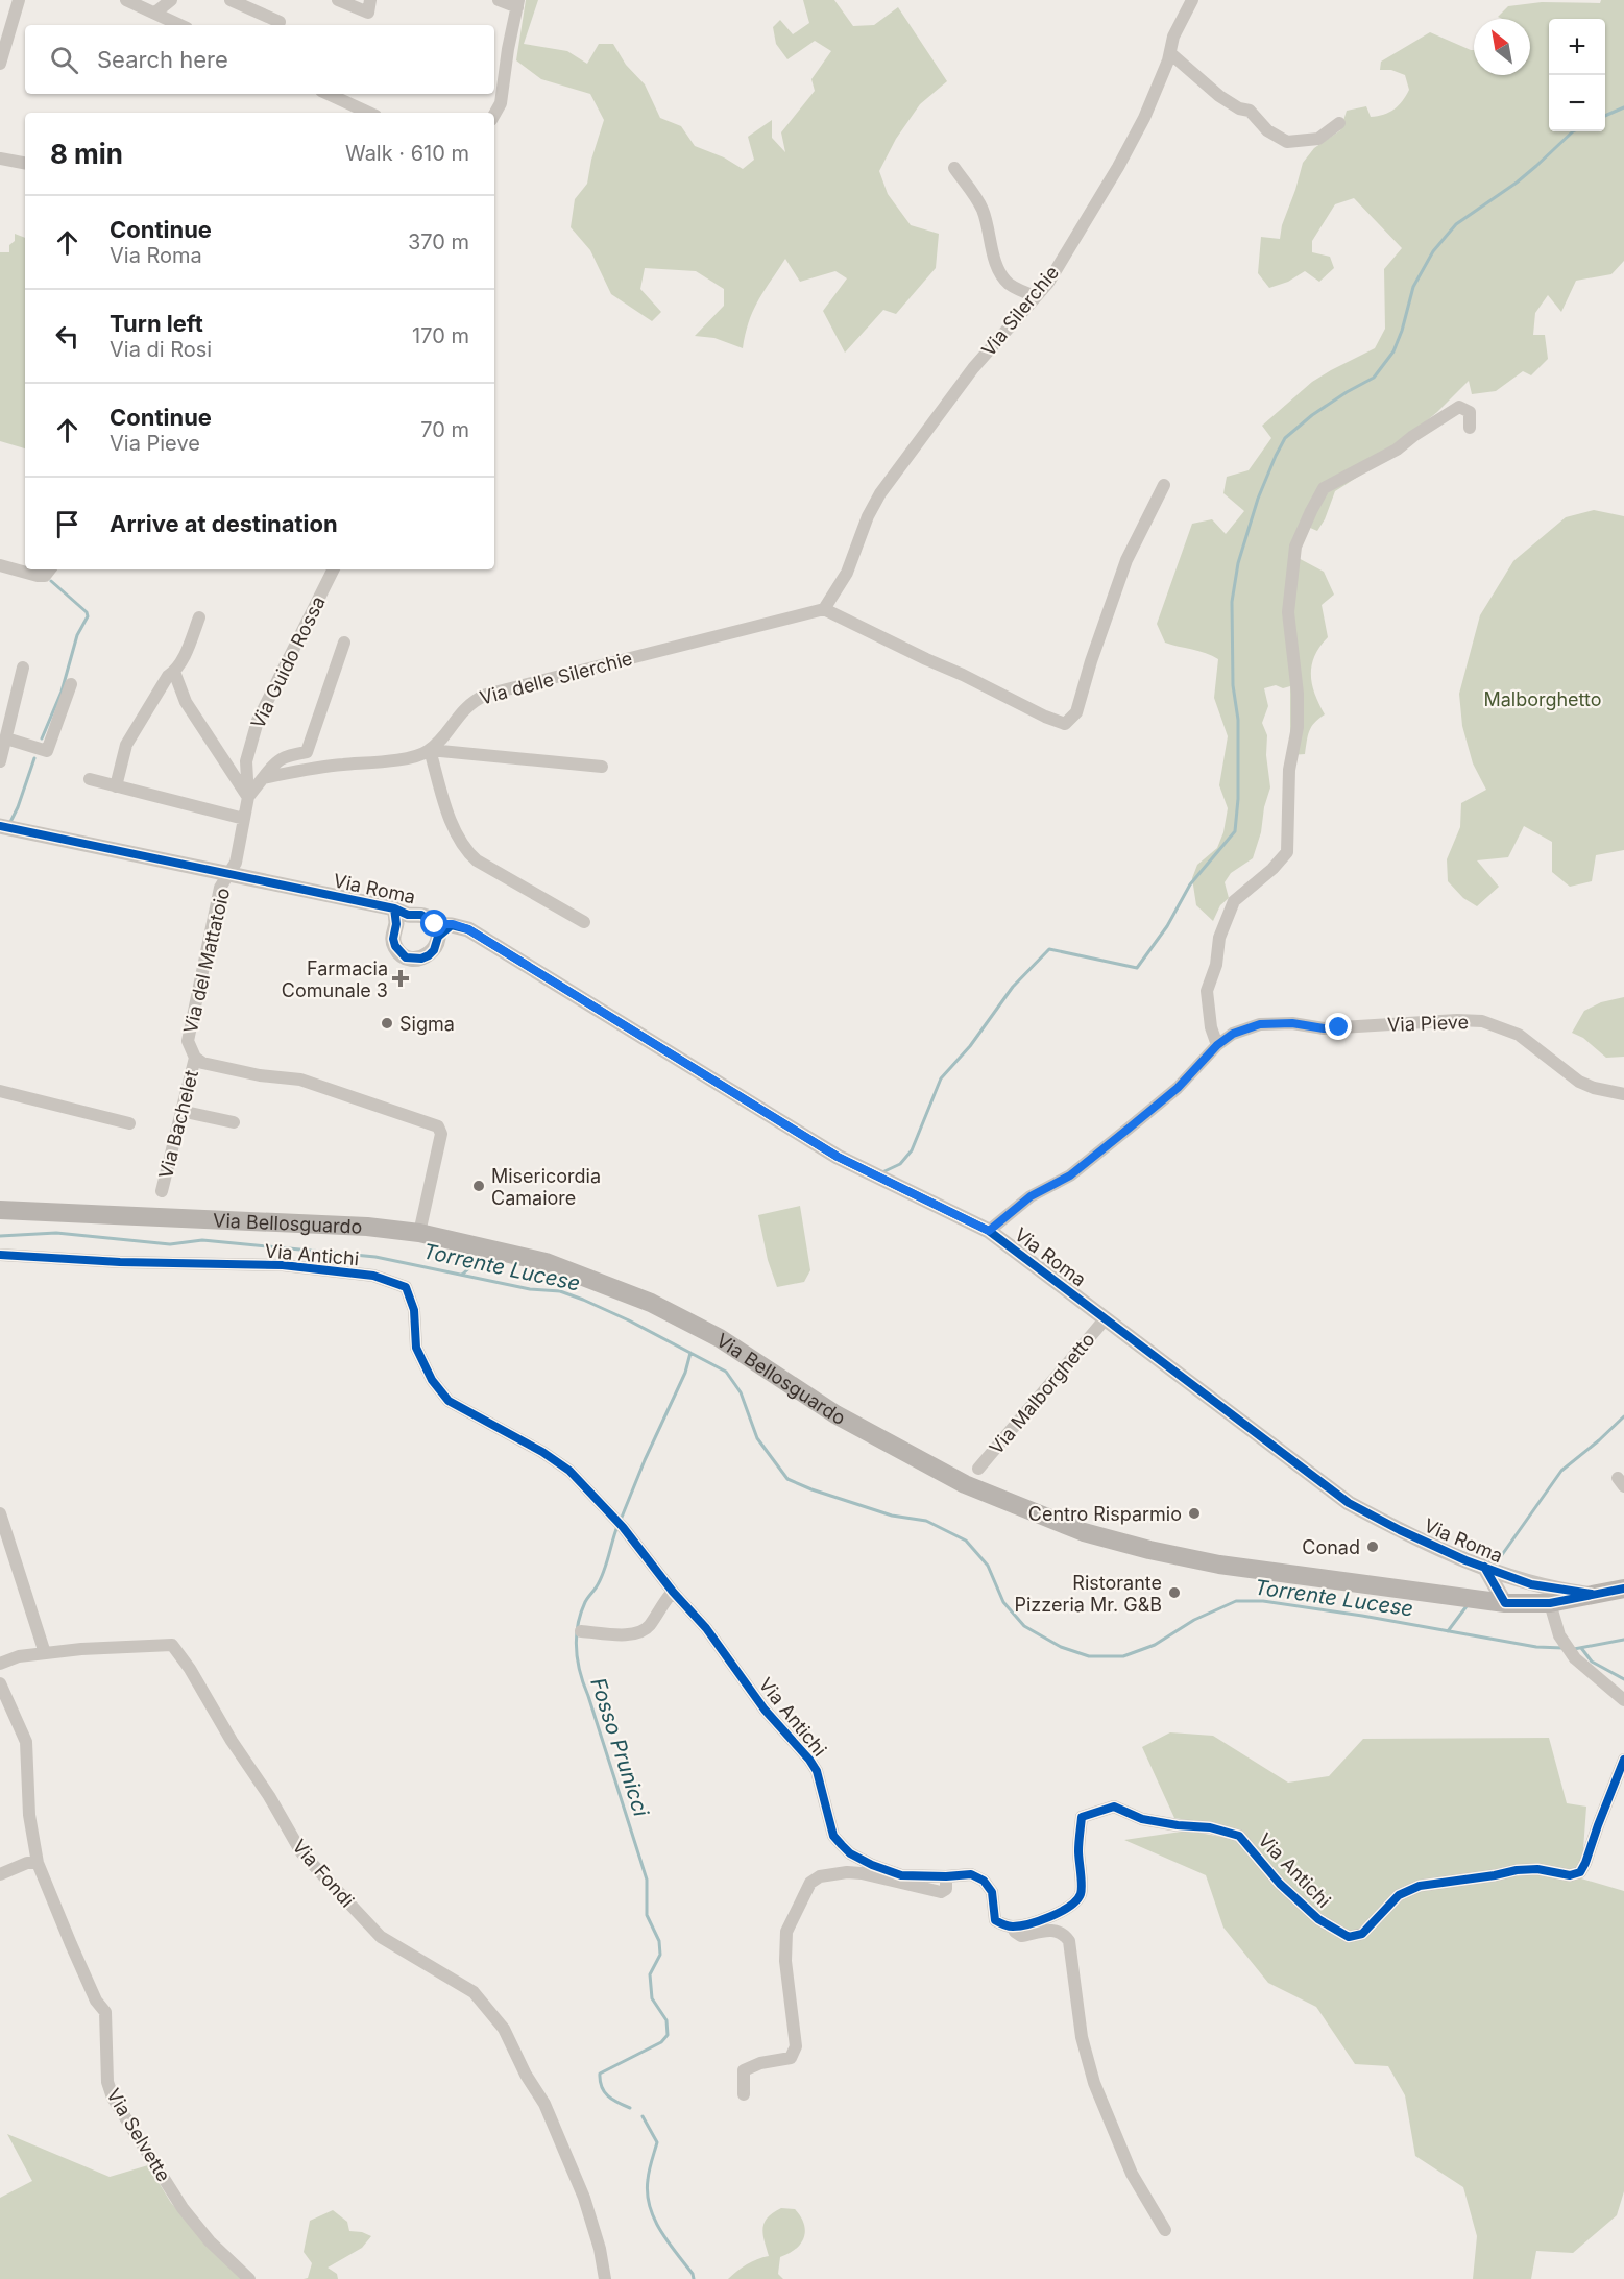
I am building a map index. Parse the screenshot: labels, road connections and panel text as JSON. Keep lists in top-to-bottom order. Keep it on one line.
{"streets":{"main road":["Via Bellosguardo"],"street":["Via Silerchie","Via Guido Rossa","Via delle Silerchie","Via Roma","Via del Mattatoio","Via Pieve","Via Bachelet","Via Antichi","Via Malborghetto","Via Fondi","Via Selvette"]},"crossings":[["Via Silerchie","Via delle Silerchie"],["Via Roma","Via del Mattatoio"],["Via Roma","Via Pieve"],["Via Roma","Via Bellosguardo"],["Via Roma","Via Malborghetto"],["Via del Mattatoio","Via Bachelet"],["Via del Mattatoio","Via Bellosguardo"]],"water":["Torrente Lucese","Fosso Prunicci"],"parks":["Malborghetto"],"places":{"health":["Farmacia Comunale 3"],"other":["Sigma","Misericordia Camaiore","Centro Risparmio","Conad","Ristorante Pizzeria Mr. G&B"]},"north":"top left","page":{"map_buttons":["+","−"],"search":"Search here","heading":["8 min","Walk · 610 m"],"list":[["Continue","Via Roma","370 m"],["Turn left","Via di Rosi","170 m"],["Continue","Via Pieve","70 m"],"Arrive at destination"]}}
